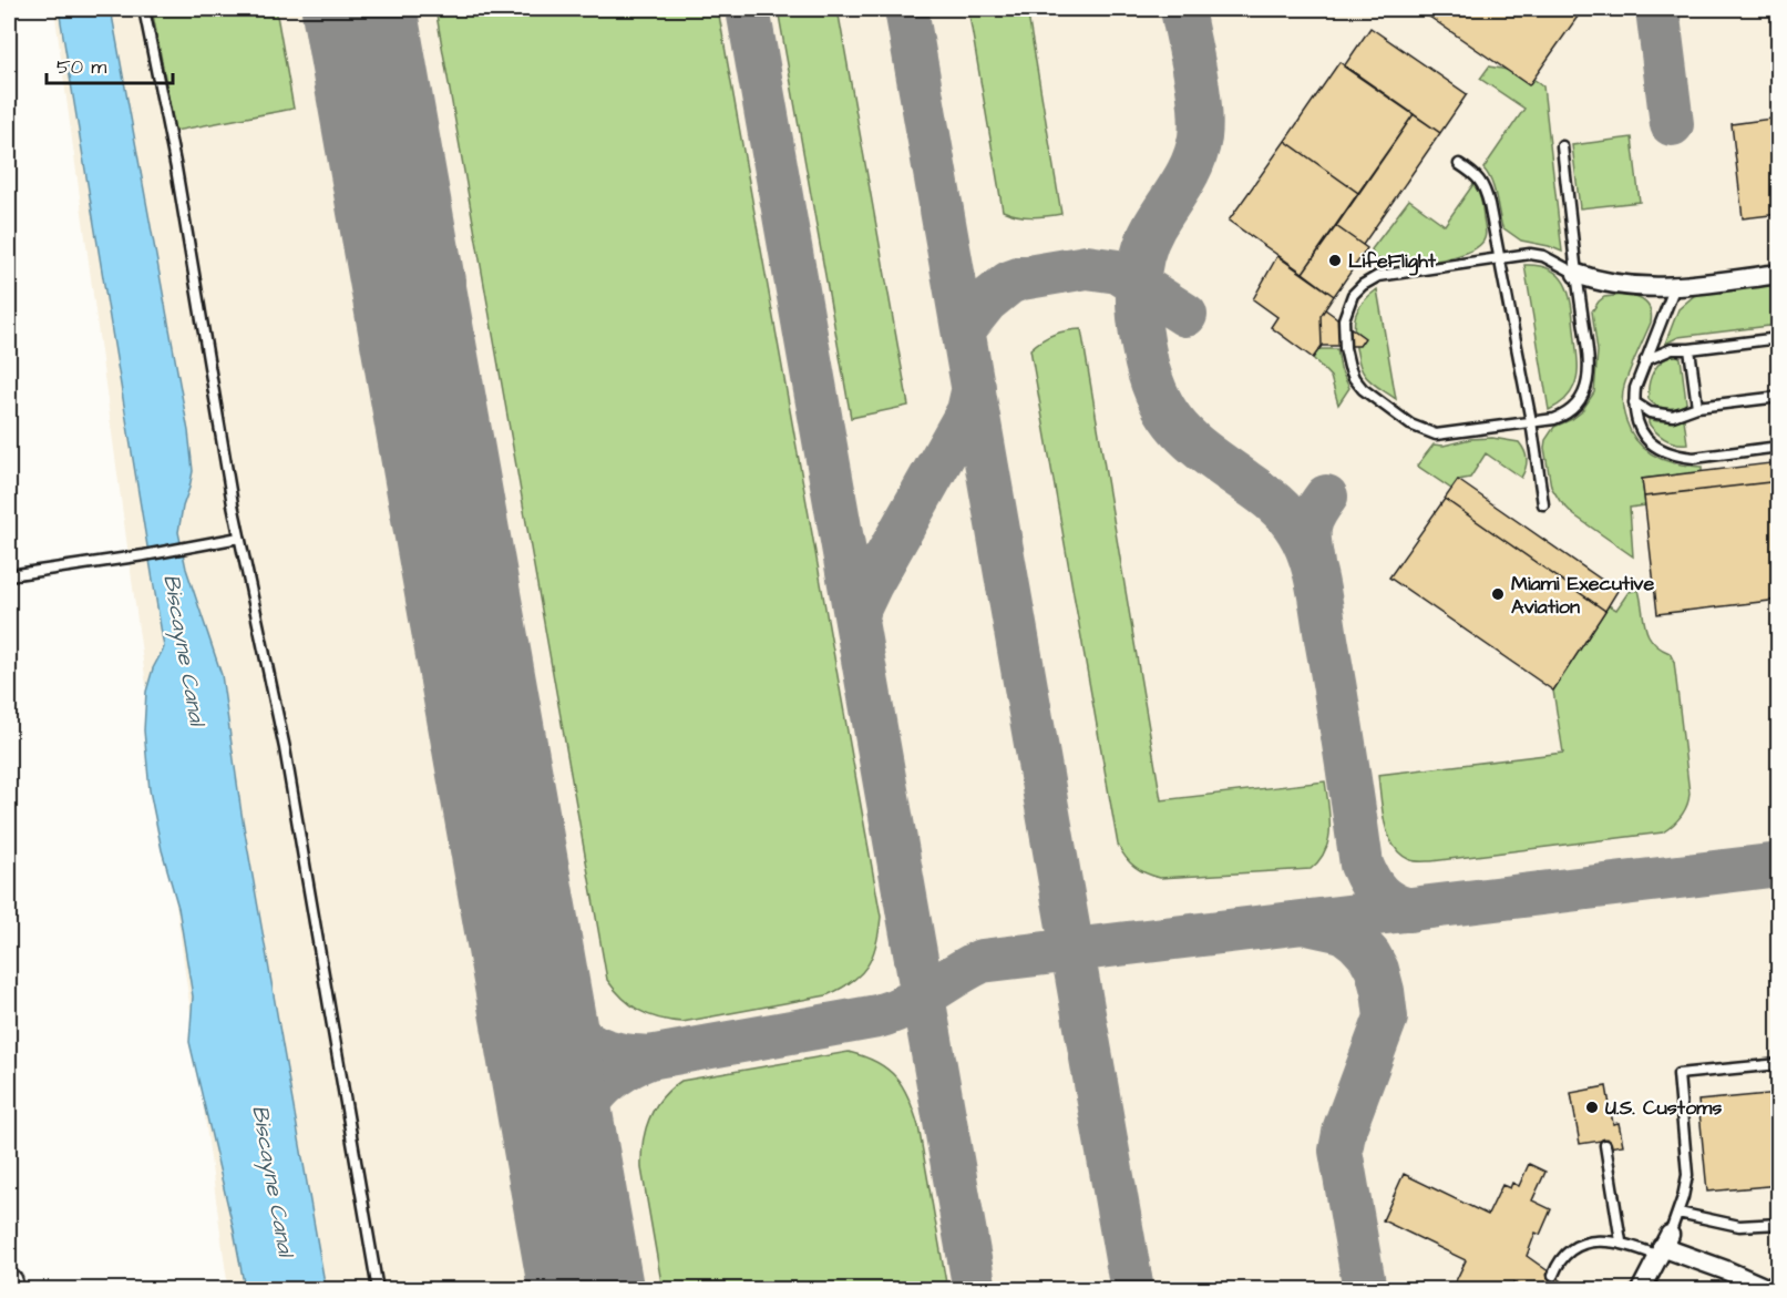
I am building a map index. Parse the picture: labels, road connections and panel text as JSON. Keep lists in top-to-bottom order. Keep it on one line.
{"water":["Biscayne Canal"],"places":["LifeFlight","Miami Executive Aviation","U.S. Customs"],"scale_bar":"50 m"}
